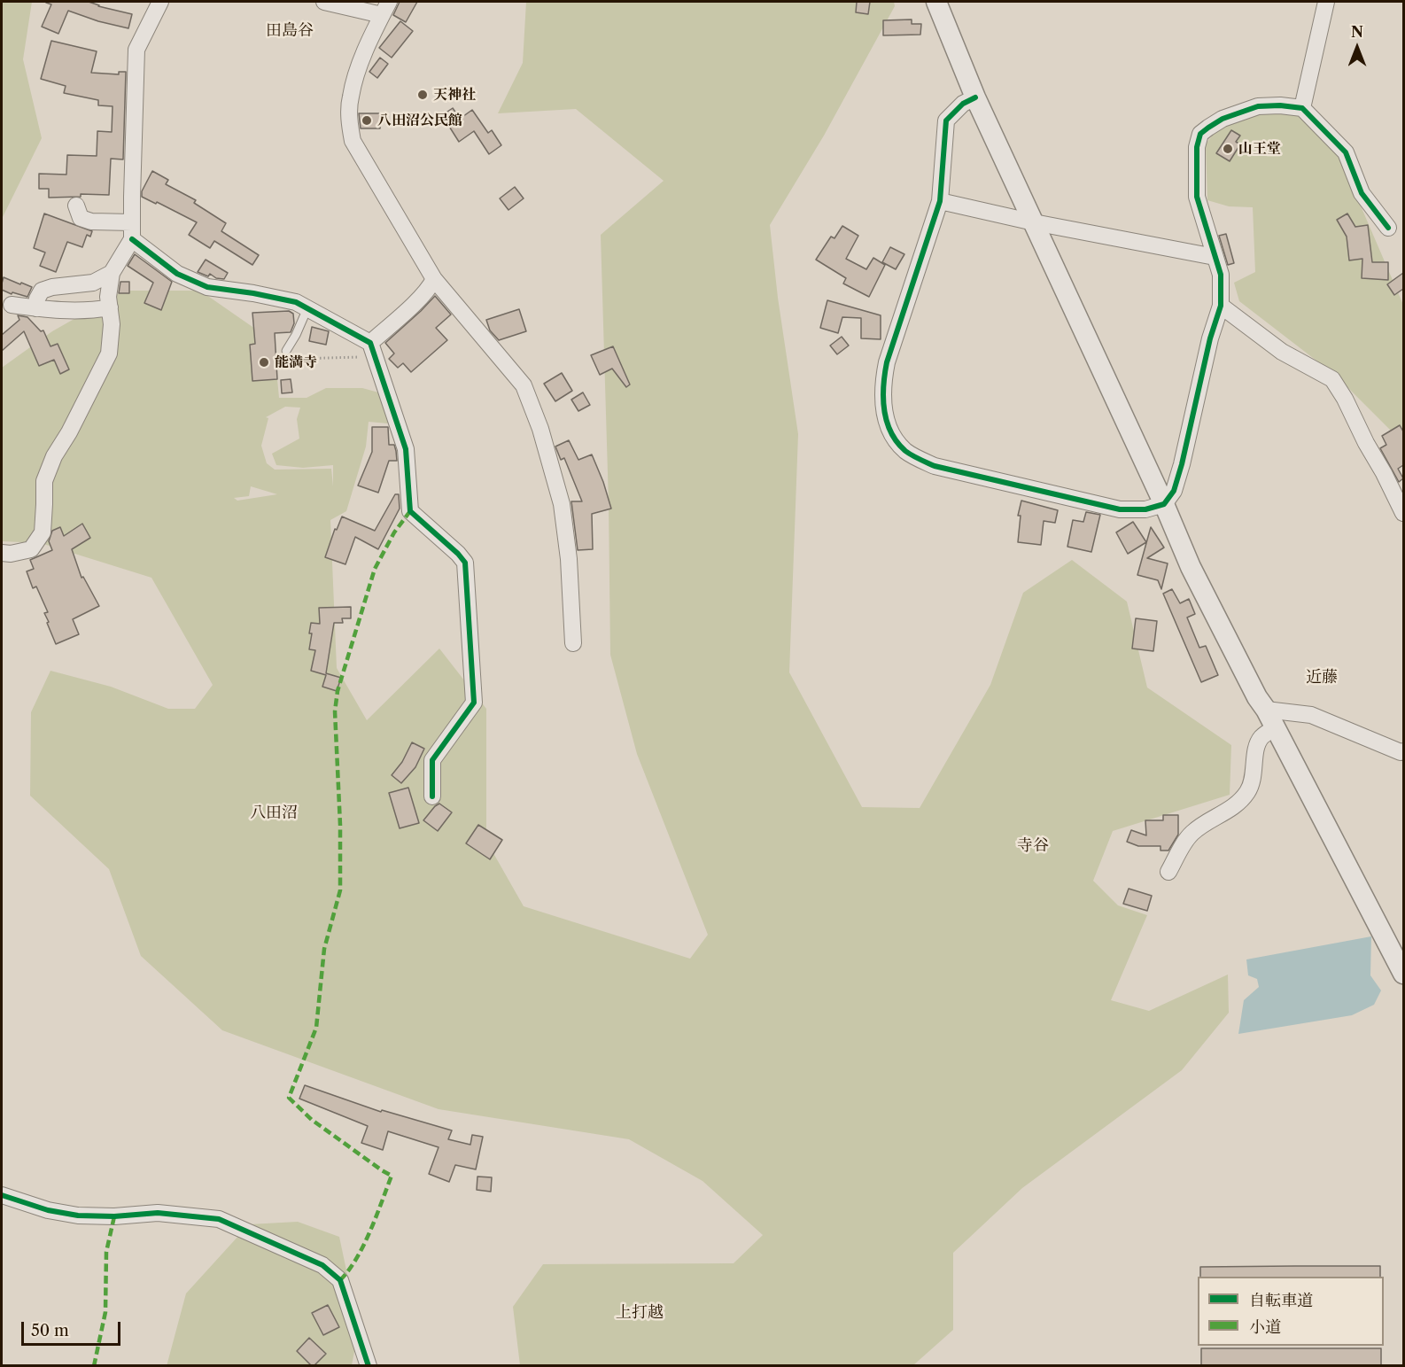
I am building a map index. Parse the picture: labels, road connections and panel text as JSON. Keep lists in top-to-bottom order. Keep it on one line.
{"districts":["田島谷","近藤","八田沼","寺谷","上打越"],"places":["天神社","八田沼公民館","山王堂","能満寺"],"legend":["自転車道","小道"],"scale_bar":"50 m","north":"top"}
